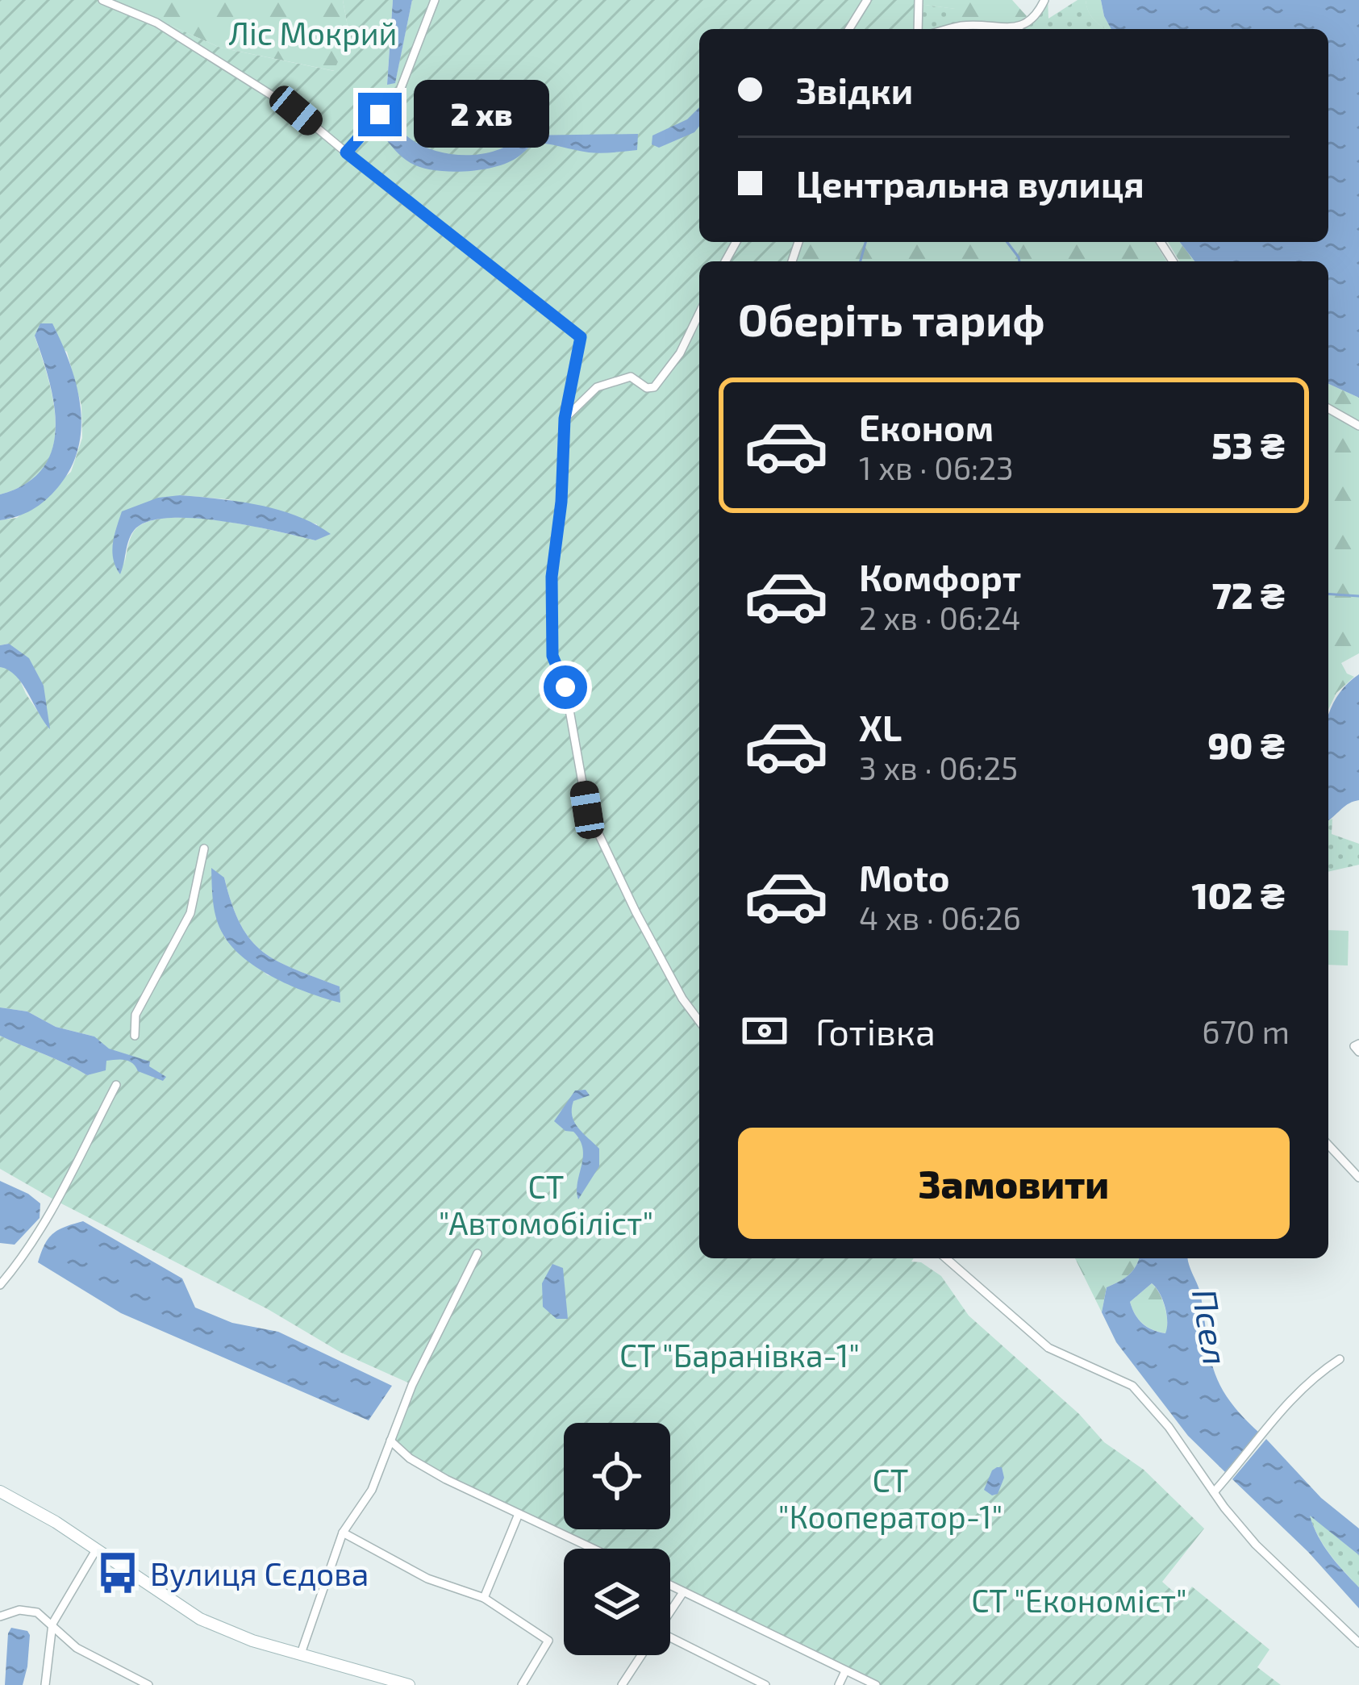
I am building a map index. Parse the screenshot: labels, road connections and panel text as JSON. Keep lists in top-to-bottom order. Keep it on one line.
{"water":["Псел"],"parks":["Ліс Мокрий","СТ \"Автомобіліст\"","СТ \"Баранівка-1\"","СТ \"Кооператор-1\"","СТ \"Економіст\""],"places":{"bus stop":["Вулиця Сєдова"]},"page":{"banner":["Звідки","Центральна вулиця"],"bubble":"2 хв","heading":"Оберіть тариф","list":[{"name":"Економ","note":"1 хв · 06:23","value":"53 ₴"},{"name":"Комфорт","note":"2 хв · 06:24","value":"72 ₴"},{"name":"XL","note":"3 хв · 06:25","value":"90 ₴"},{"name":"Moto","note":"4 хв · 06:26","value":"102 ₴"}],"pay":["Готівка","670 m"],"buttons":"Замовити"}}
